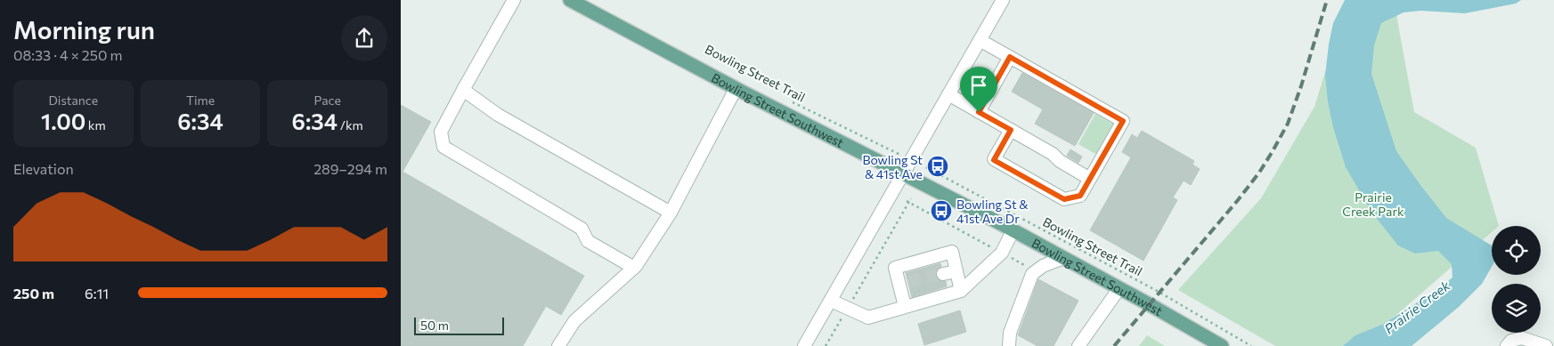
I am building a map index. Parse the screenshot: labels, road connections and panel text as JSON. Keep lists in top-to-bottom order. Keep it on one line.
{"streets":{"main road":["Bowling Street Southwest"],"path":["Bowling Street Trail"]},"water":["Prairie Creek"],"parks":["Prairie Creek Park"],"places":{"bus stop":["Bowling St & 41st Ave","Bowling St & 41st Ave Dr"]},"scale_bar":"50 m","page":{"heading":["Morning run","08:33 · 4 × 250 m"],"stats":[["Distance","1.00 km"],["Time","6:34"],["Pace","6:34 /km"]],"chart":["Elevation","289–294 m"],"list":[{"name":"250 m","note":"6:11"}],"scale":"50 m"}}
